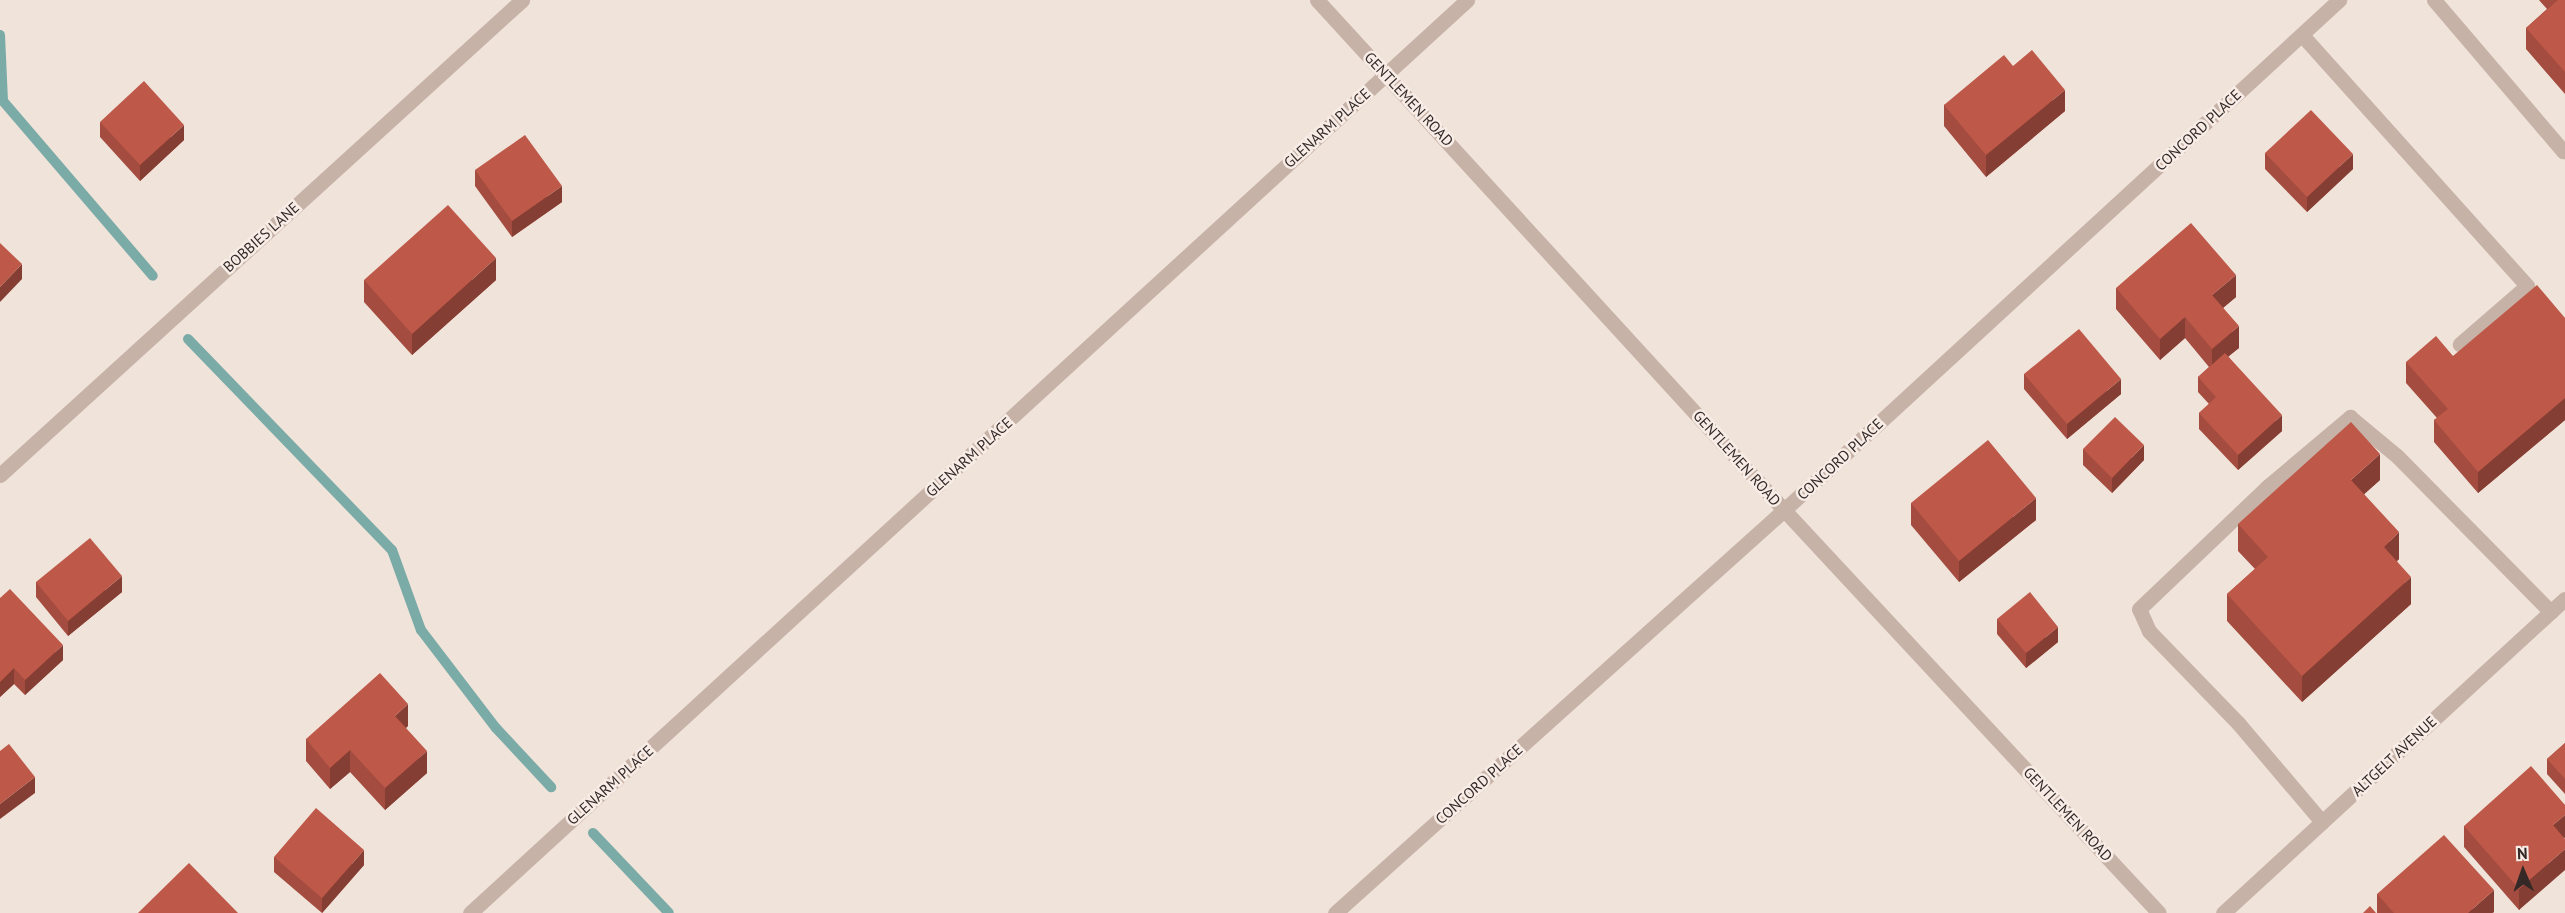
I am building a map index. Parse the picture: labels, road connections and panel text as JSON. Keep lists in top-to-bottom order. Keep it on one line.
{"streets":{"street":["GENTLEMEN ROAD","GLENARM PLACE","CONCORD PLACE","BOBBIES LANE","ALTGELT AVENUE"]},"crossings":[["GENTLEMEN ROAD","GLENARM PLACE"],["GENTLEMEN ROAD","CONCORD PLACE"]],"north":"top"}
